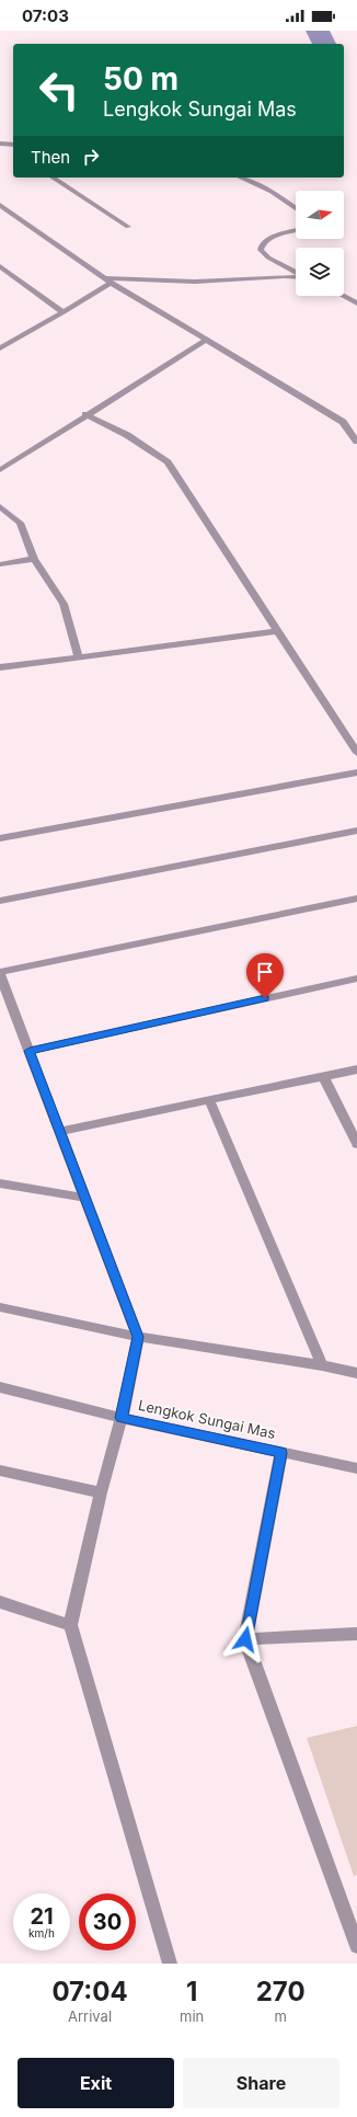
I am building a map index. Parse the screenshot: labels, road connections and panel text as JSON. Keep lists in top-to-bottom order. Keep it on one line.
{"streets":{"street":["Lengkok Sungai Mas"]},"north":"right","page":{"status":"07:03","turn":["50 m","Lengkok Sungai Mas"],"then":"Then","speed":"21 km/h","limit":"30","eta":["07:04","Arrival","1","min","270","m"],"buttons":["Exit","Share"]}}
